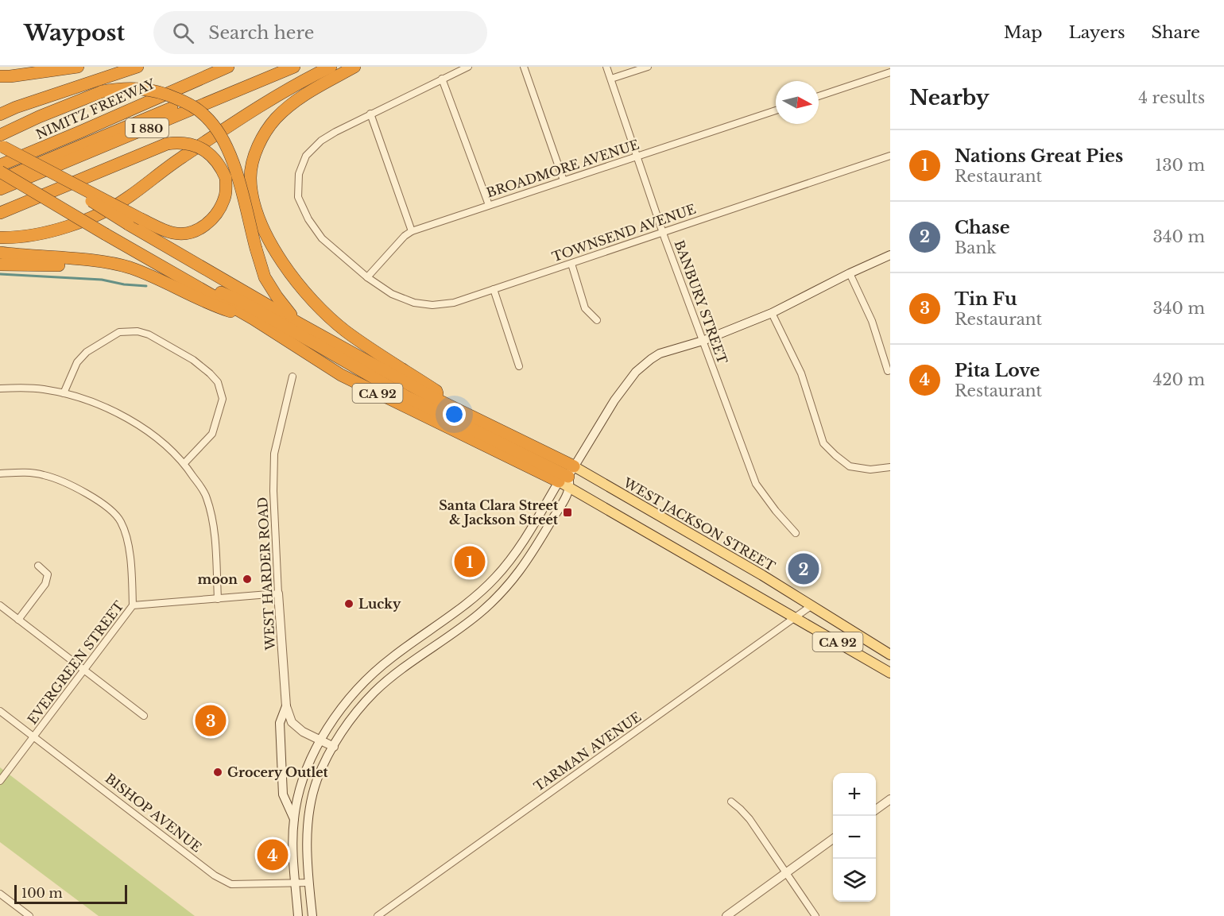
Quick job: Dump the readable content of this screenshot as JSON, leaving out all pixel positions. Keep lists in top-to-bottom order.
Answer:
{
  "streets": {
    "highway": ["NIMITZ FREEWAY", "I 880", "CA 92"],
    "main road": ["WEST JACKSON STREET", "WEST HARDER ROAD"],
    "street": [
      "BROADMORE AVENUE",
      "TOWNSEND AVENUE",
      "BANBURY STREET",
      "EVERGREEN STREET",
      "TARMAN AVENUE",
      "BISHOP AVENUE"
    ]
  },
  "crossings": [
    ["BROADMORE AVENUE", "TOWNSEND AVENUE"],
    ["BROADMORE AVENUE", "BANBURY STREET"],
    ["TOWNSEND AVENUE", "BANBURY STREET"],
    ["CA 92", "WEST JACKSON STREET"],
    ["CA 92", "TARMAN AVENUE"],
    ["WEST JACKSON STREET", "TARMAN AVENUE"],
    ["WEST HARDER ROAD", "EVERGREEN STREET"],
    ["EVERGREEN STREET", "BISHOP AVENUE"]
  ],
  "places": {
    "transit": ["Santa Clara Street & Jackson Street"],
    "other": ["moon", "Lucky", "Grocery Outlet"]
  },
  "scale_bar": "100 m",
  "north": "right",
  "page": {
    "header": "Waypost",
    "search": "Search here",
    "nav": ["Map", "Layers", "Share"],
    "heading": ["Nearby", "4 results"],
    "list": [
      {
        "mark": "1",
        "name": "Nations Great Pies",
        "note": "Restaurant",
        "value": "130 m"
      },
      {
        "mark": "2",
        "name": "Chase",
        "note": "Bank",
        "value": "340 m"
      },
      {
        "mark": "3",
        "name": "Tin Fu",
        "note": "Restaurant",
        "value": "340 m"
      },
      {
        "mark": "4",
        "name": "Pita Love",
        "note": "Restaurant",
        "value": "420 m"
      }
    ],
    "pins": [
      "1",
      "2",
      "3",
      "4"
    ],
    "map_buttons": ["+", "−"],
    "scale": "100 m"
  }
}
